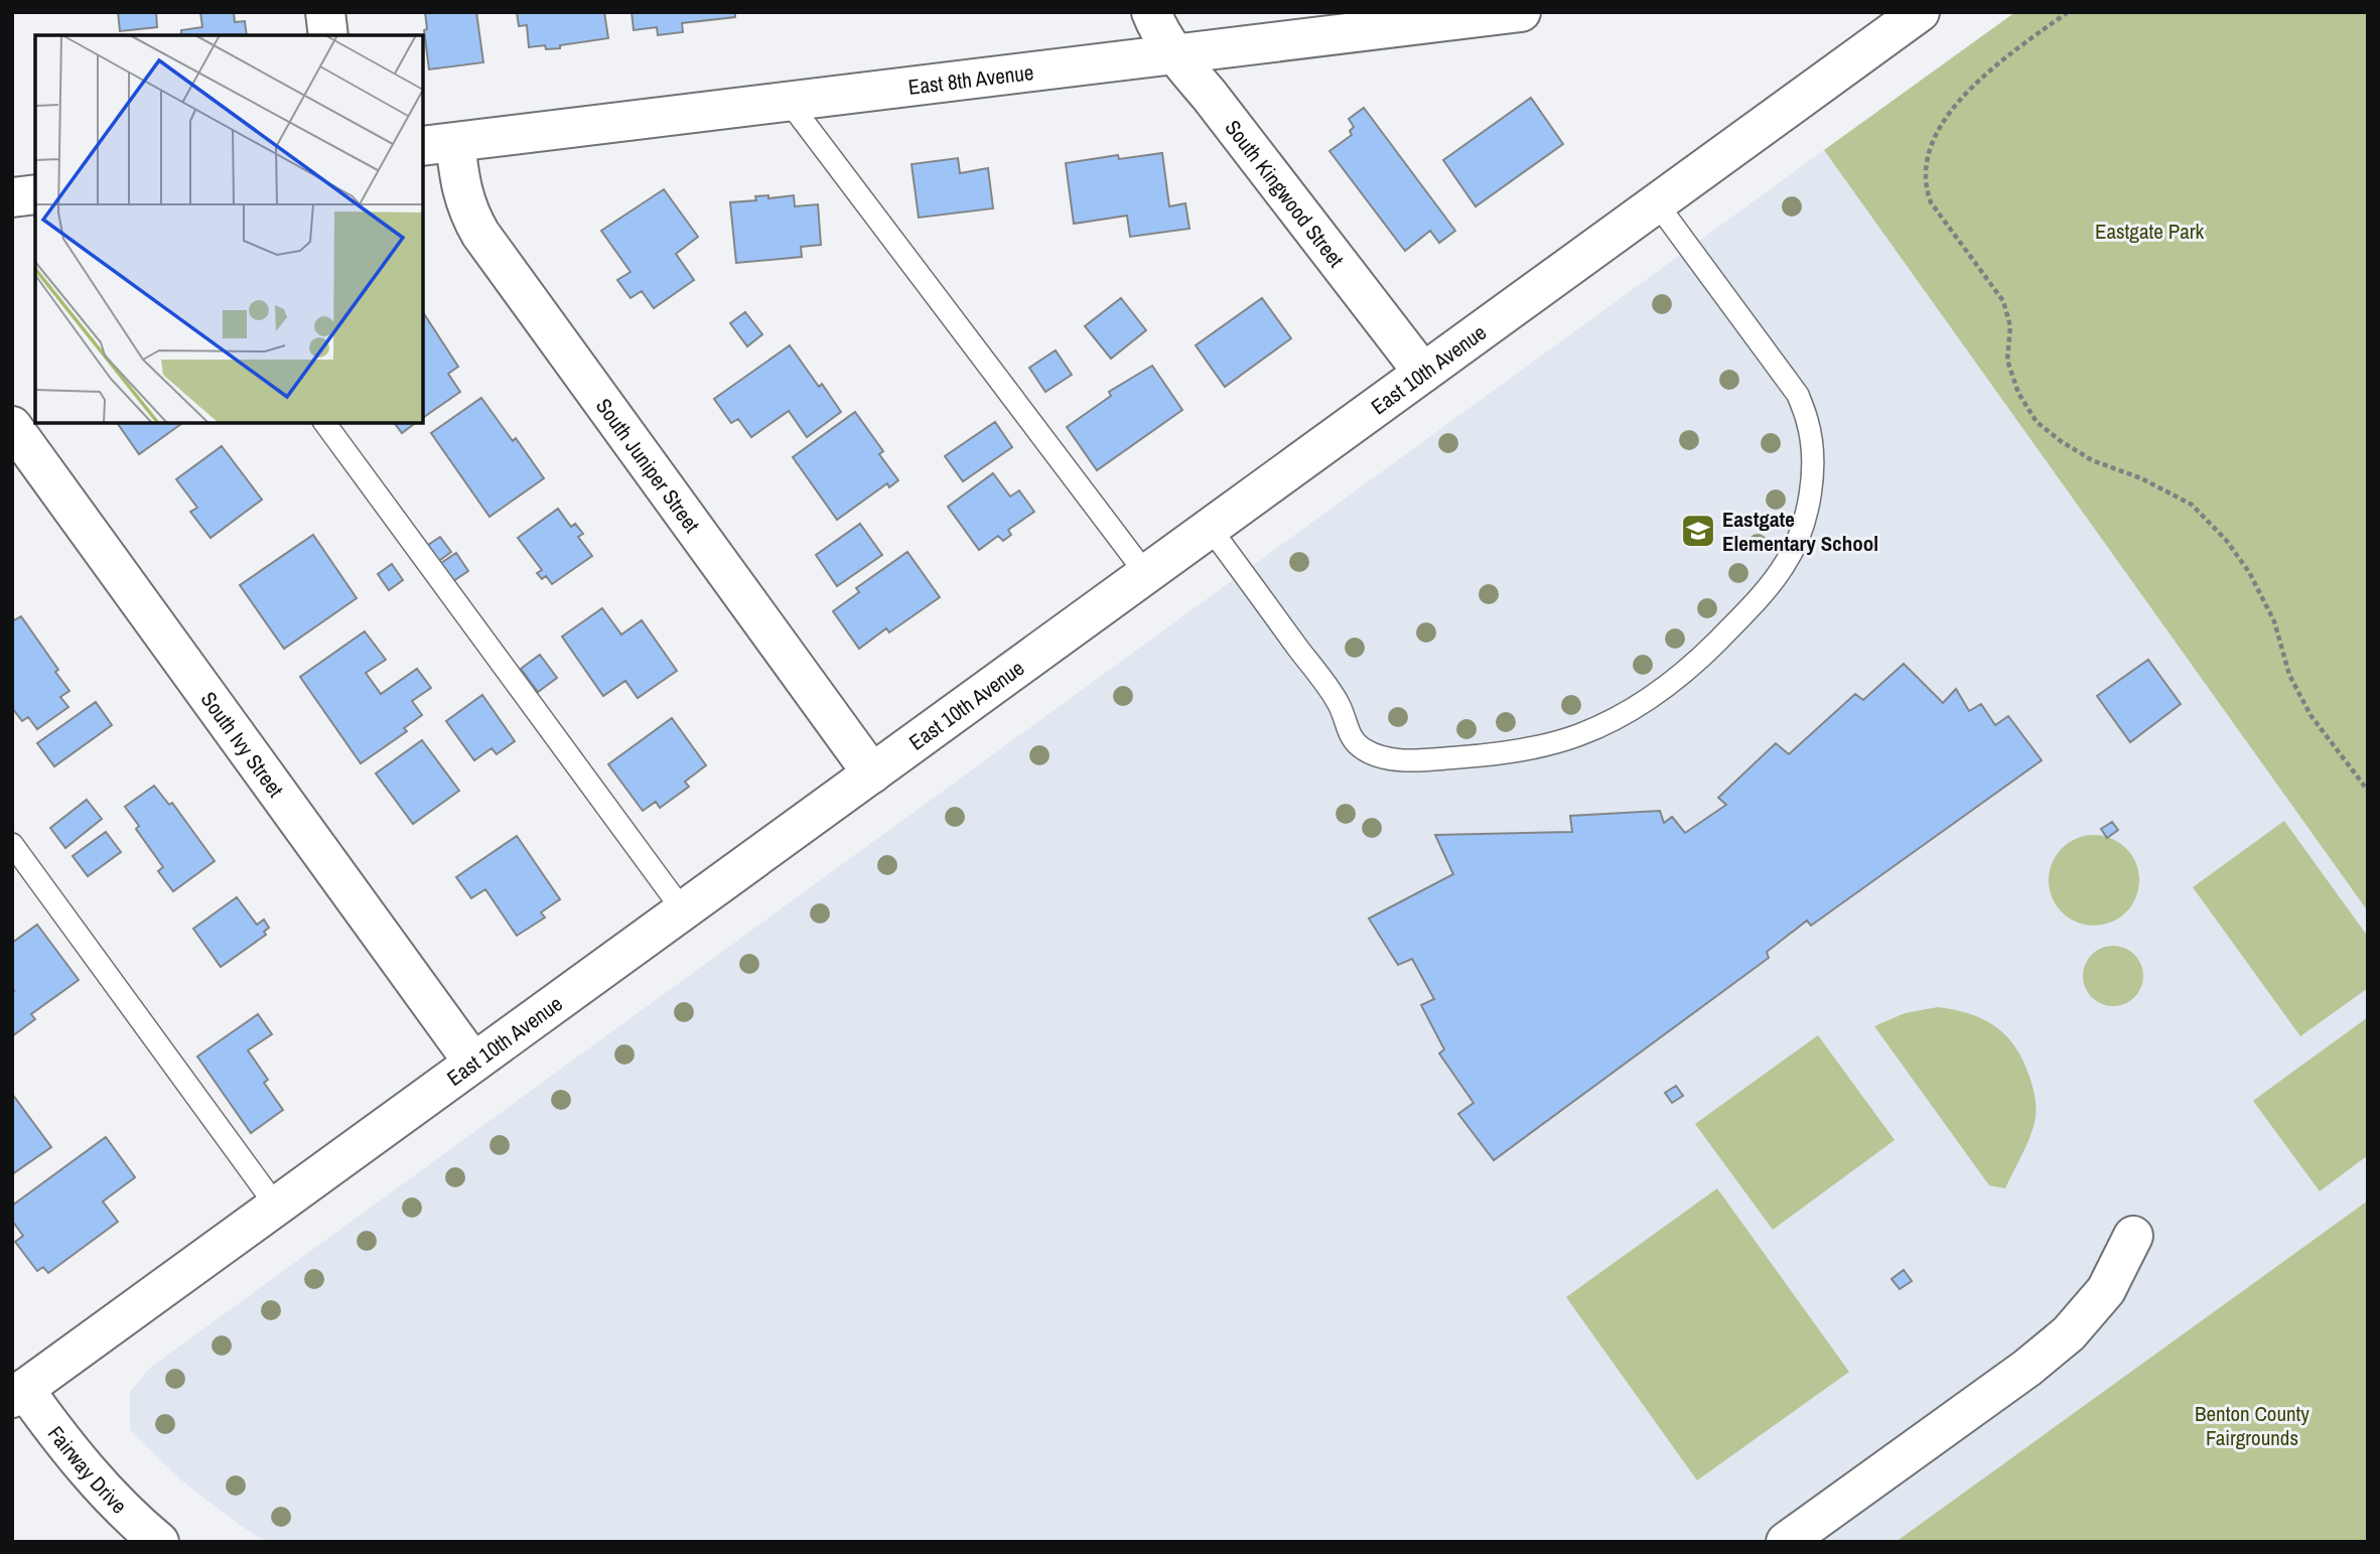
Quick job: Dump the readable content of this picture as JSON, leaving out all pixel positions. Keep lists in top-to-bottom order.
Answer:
{
  "streets": {
    "street": [
      "East 8th Avenue",
      "South Kingwood Street",
      "East 10th Avenue",
      "South Juniper Street",
      "South Ivy Street",
      "Fairway Drive"
    ]
  },
  "crossings": [
    ["East 8th Avenue", "South Kingwood Street"],
    ["East 8th Avenue", "South Juniper Street"],
    ["South Kingwood Street", "East 10th Avenue"],
    ["East 10th Avenue", "South Juniper Street"],
    ["East 10th Avenue", "South Ivy Street"],
    ["East 10th Avenue", "Fairway Drive"]
  ],
  "parks": ["Eastgate Park", "Benton County Fairgrounds"],
  "places": {
    "school or university": ["Eastgate Elementary School"]
  }
}
